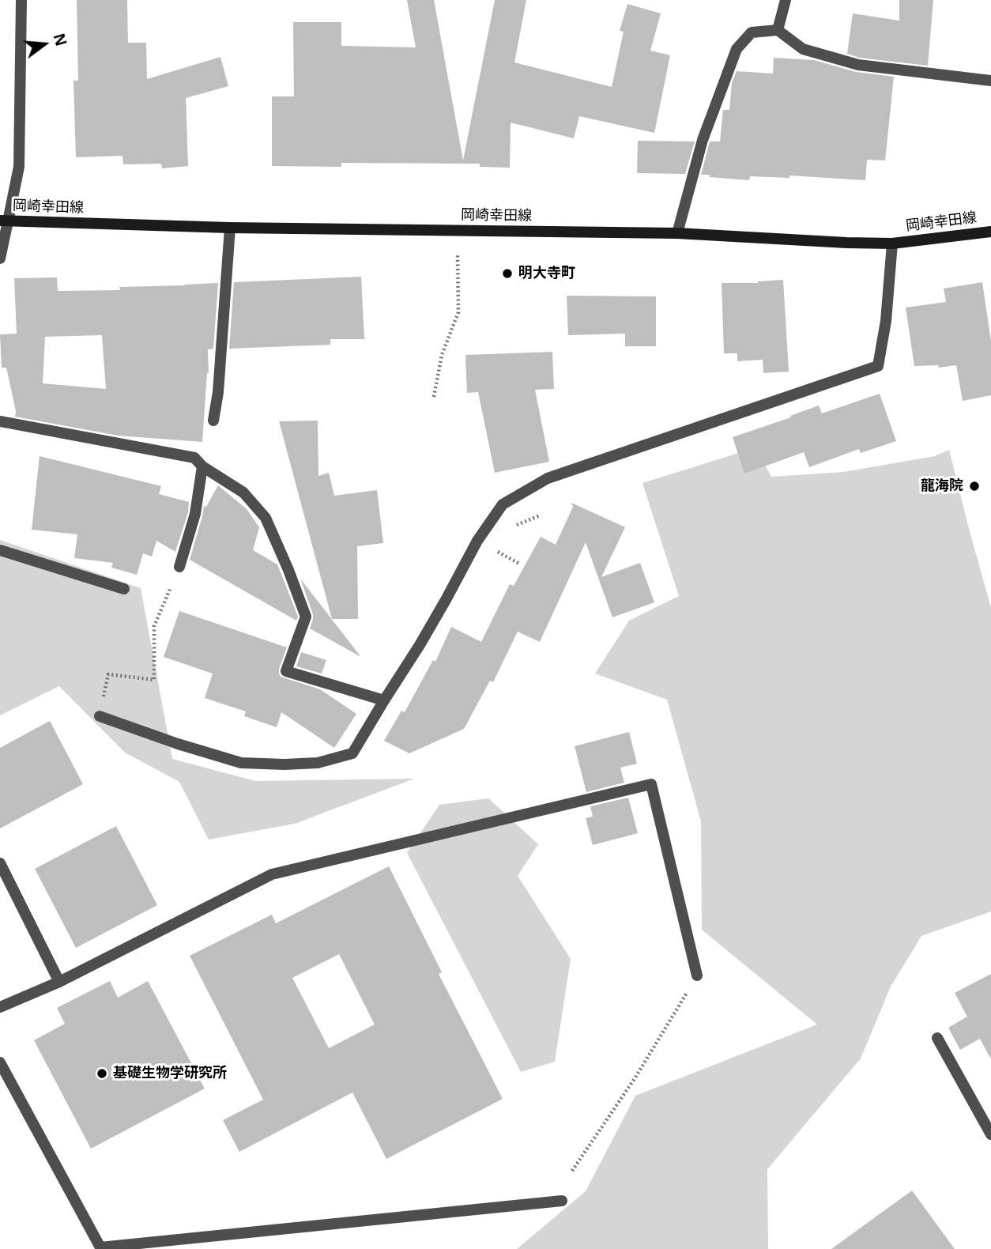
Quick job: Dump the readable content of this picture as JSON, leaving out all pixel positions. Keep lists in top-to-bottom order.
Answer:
{
  "streets": {
    "main road": ["岡崎幸田線"]
  },
  "places": ["明大寺町", "龍海院", "基礎生物学研究所"],
  "north": "right"
}
